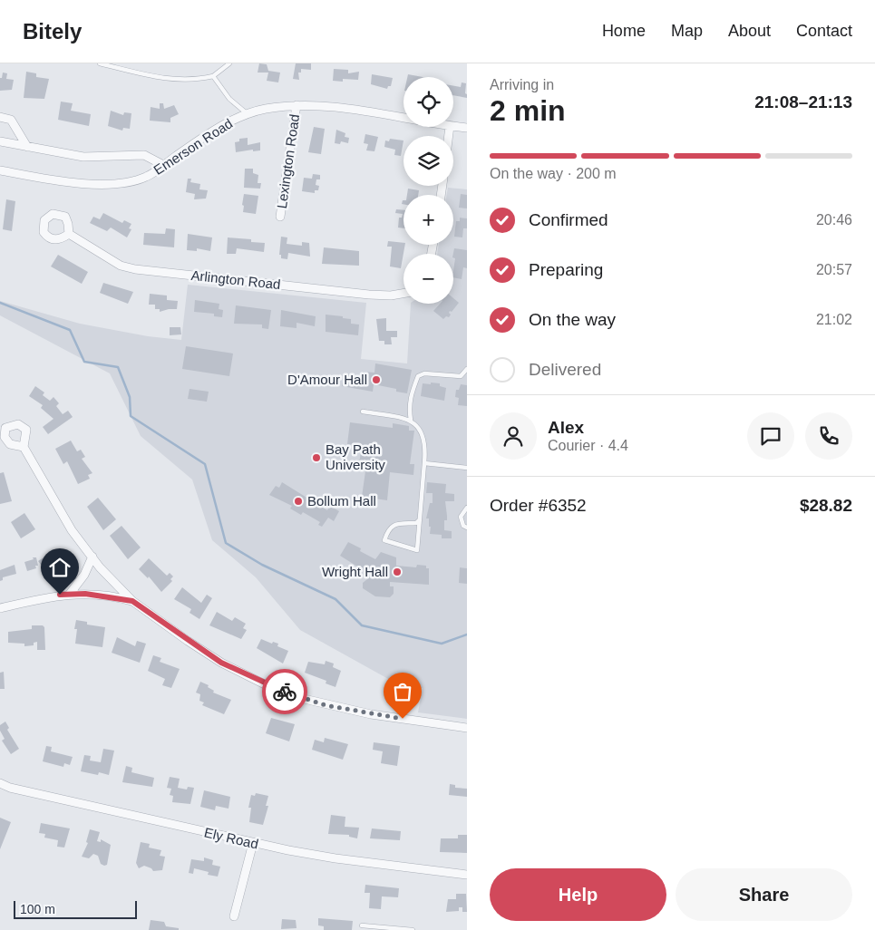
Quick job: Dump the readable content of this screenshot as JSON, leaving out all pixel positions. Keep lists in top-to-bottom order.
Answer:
{
  "streets": {
    "street": [
      "Emerson Road",
      "Lexington Road",
      "Arlington Road",
      "Ely Road"
    ]
  },
  "crossings": [
    ["Emerson Road", "Lexington Road"]
  ],
  "places": [
    "D'Amour Hall",
    "Bay Path University",
    "Bollum Hall",
    "Wright Hall"
  ],
  "scale_bar": "100 m",
  "page": {
    "header": "Bitely",
    "nav": [
      "Home",
      "Map",
      "About",
      "Contact"
    ],
    "heading": ["2 min", "Arriving in", "21:08–21:13"],
    "panel": [
      "Alex",
      "Courier · 4.4",
      "Order #6352",
      "$28.82"
    ],
    "map_buttons": ["+", "−"],
    "bar": "On the way · 200 m",
    "list": [
      ["Confirmed", "20:46"],
      ["Preparing", "20:57"],
      ["On the way", "21:02"],
      "Delivered"
    ],
    "buttons": ["Help", "Share"],
    "scale": "100 m"
  }
}
